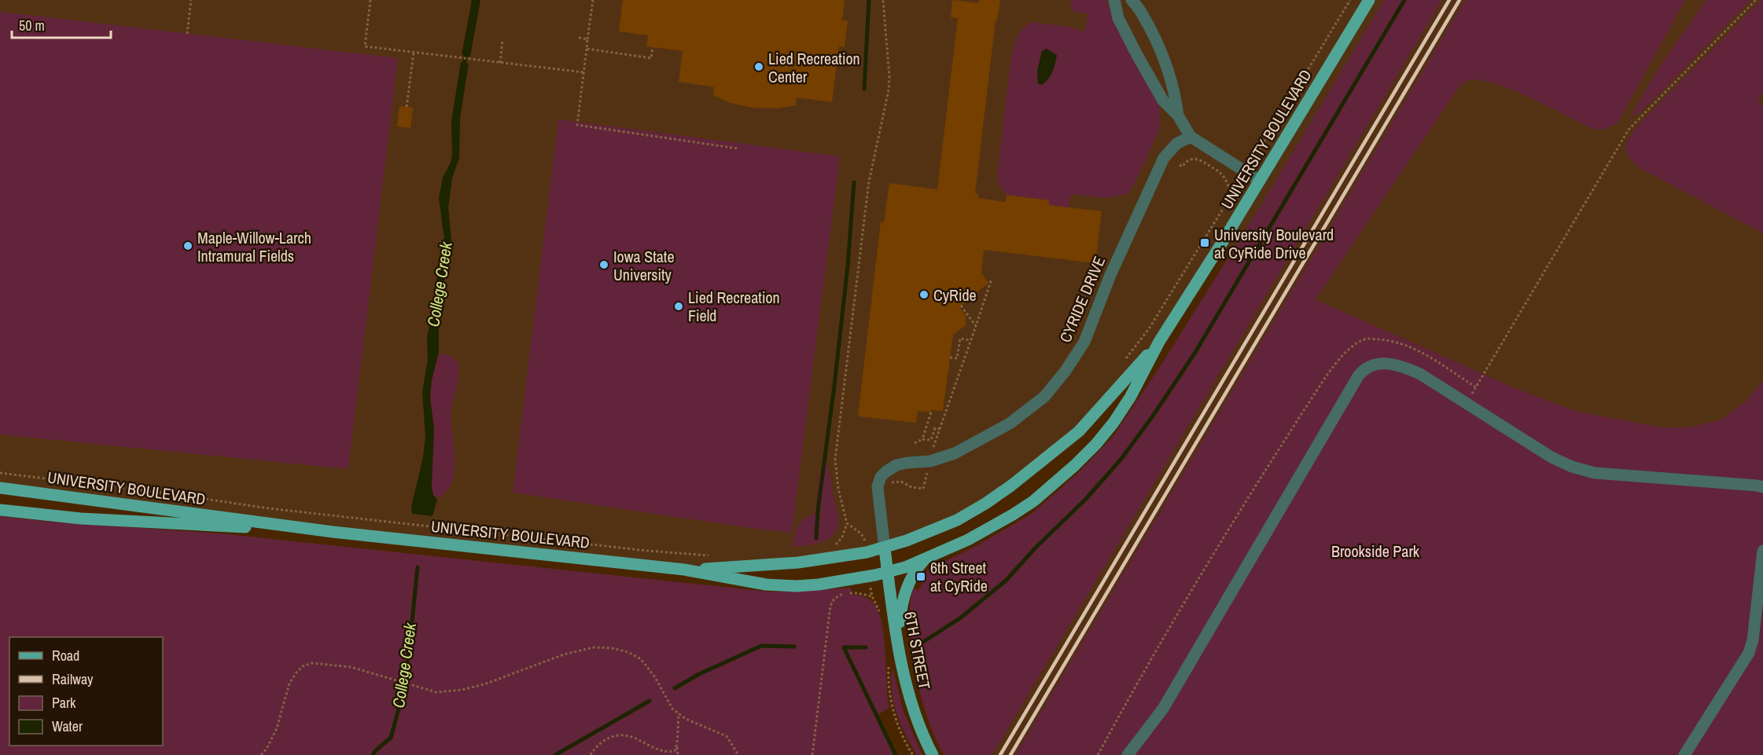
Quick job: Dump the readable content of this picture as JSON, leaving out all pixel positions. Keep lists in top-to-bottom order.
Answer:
{
  "streets": {
    "main road": ["UNIVERSITY BOULEVARD", "6TH STREET"],
    "street": ["CYRIDE DRIVE"]
  },
  "crossings": [
    ["UNIVERSITY BOULEVARD", "CYRIDE DRIVE"],
    ["UNIVERSITY BOULEVARD", "6TH STREET"],
    ["CYRIDE DRIVE", "6TH STREET"]
  ],
  "water": ["College Creek"],
  "parks": ["Brookside Park"],
  "places": {
    "other": [
      "Lied Recreation Center",
      "Maple-Willow-Larch Intramural Fields",
      "Iowa State University",
      "CyRide",
      "Lied Recreation Field"
    ],
    "transit": ["University Boulevard at CyRide Drive", "6th Street at CyRide"]
  },
  "legend": [
    "Road",
    "Railway",
    "Park",
    "Water"
  ],
  "scale_bar": "50 m"
}
